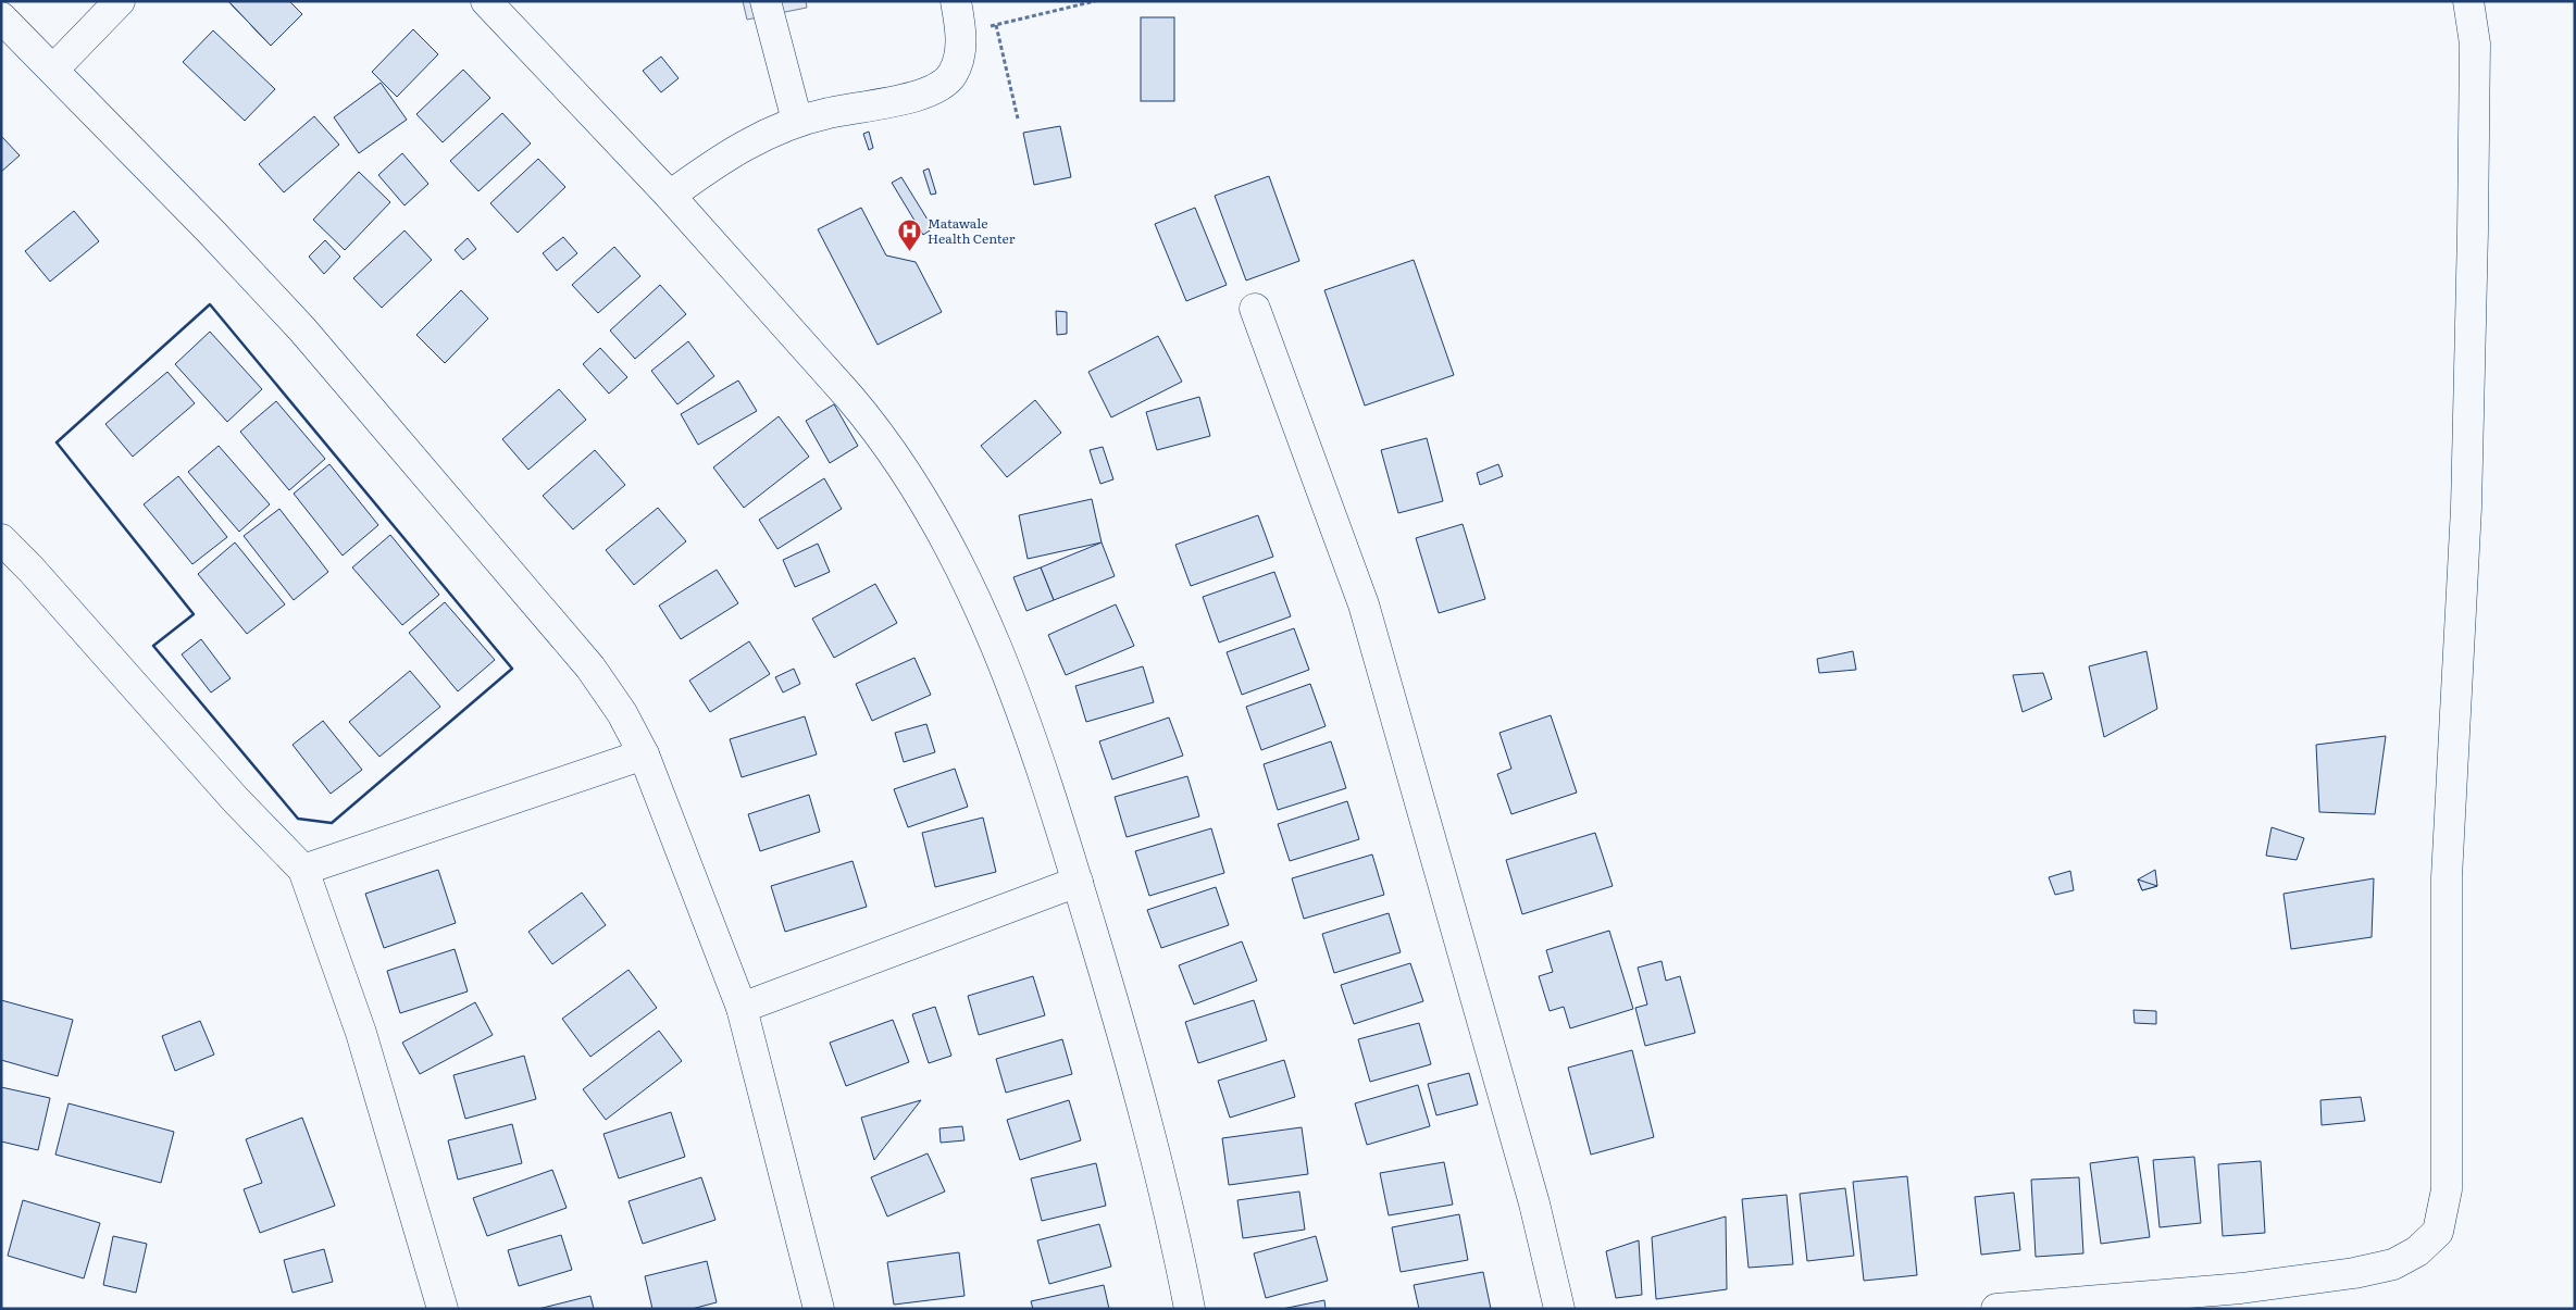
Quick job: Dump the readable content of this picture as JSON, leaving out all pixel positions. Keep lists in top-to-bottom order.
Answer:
{
  "places": {
    "hospital": ["Matawale Health Center"]
  }
}
